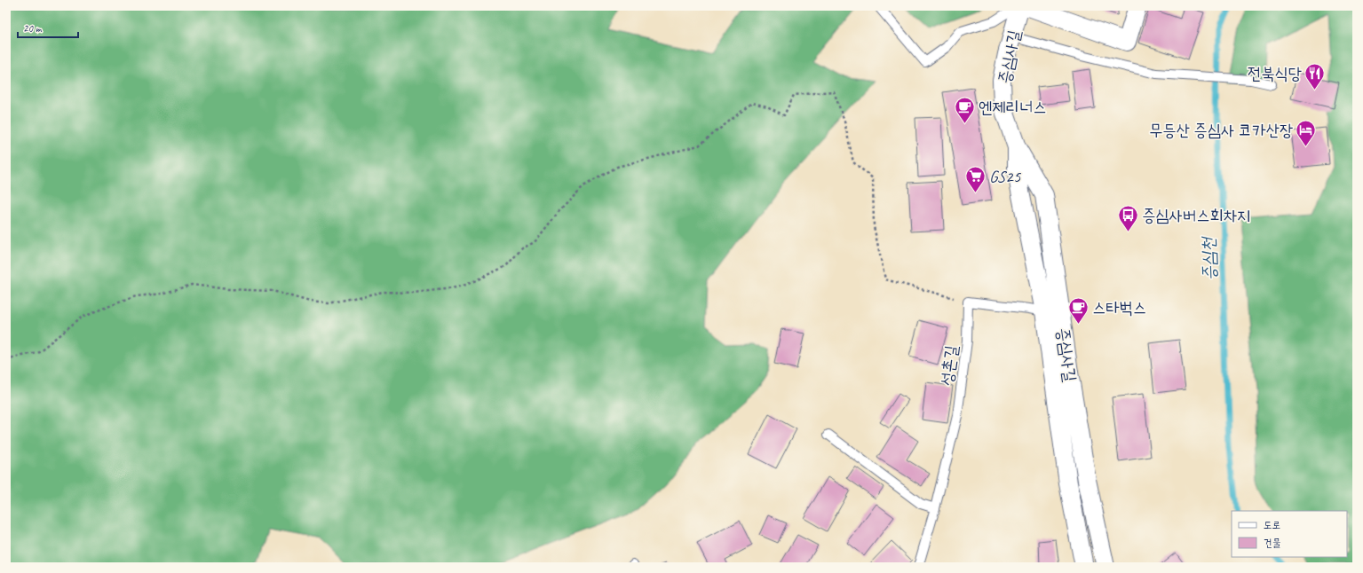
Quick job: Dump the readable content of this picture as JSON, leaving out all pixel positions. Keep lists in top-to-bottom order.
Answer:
{
  "streets": {
    "street": ["증심사길"],
    "lane": ["성촌길"]
  },
  "water": ["증심천"],
  "places": {
    "restaurant": ["전북식당"],
    "cafe": ["엔제리너스", "스타벅스"],
    "hotel": ["무등산 증심사 코카산장"],
    "supermarket": ["GS25"],
    "bus stop": ["증심사버스회차지"]
  },
  "legend": ["도로", "건물"],
  "scale_bar": "20 m"
}
